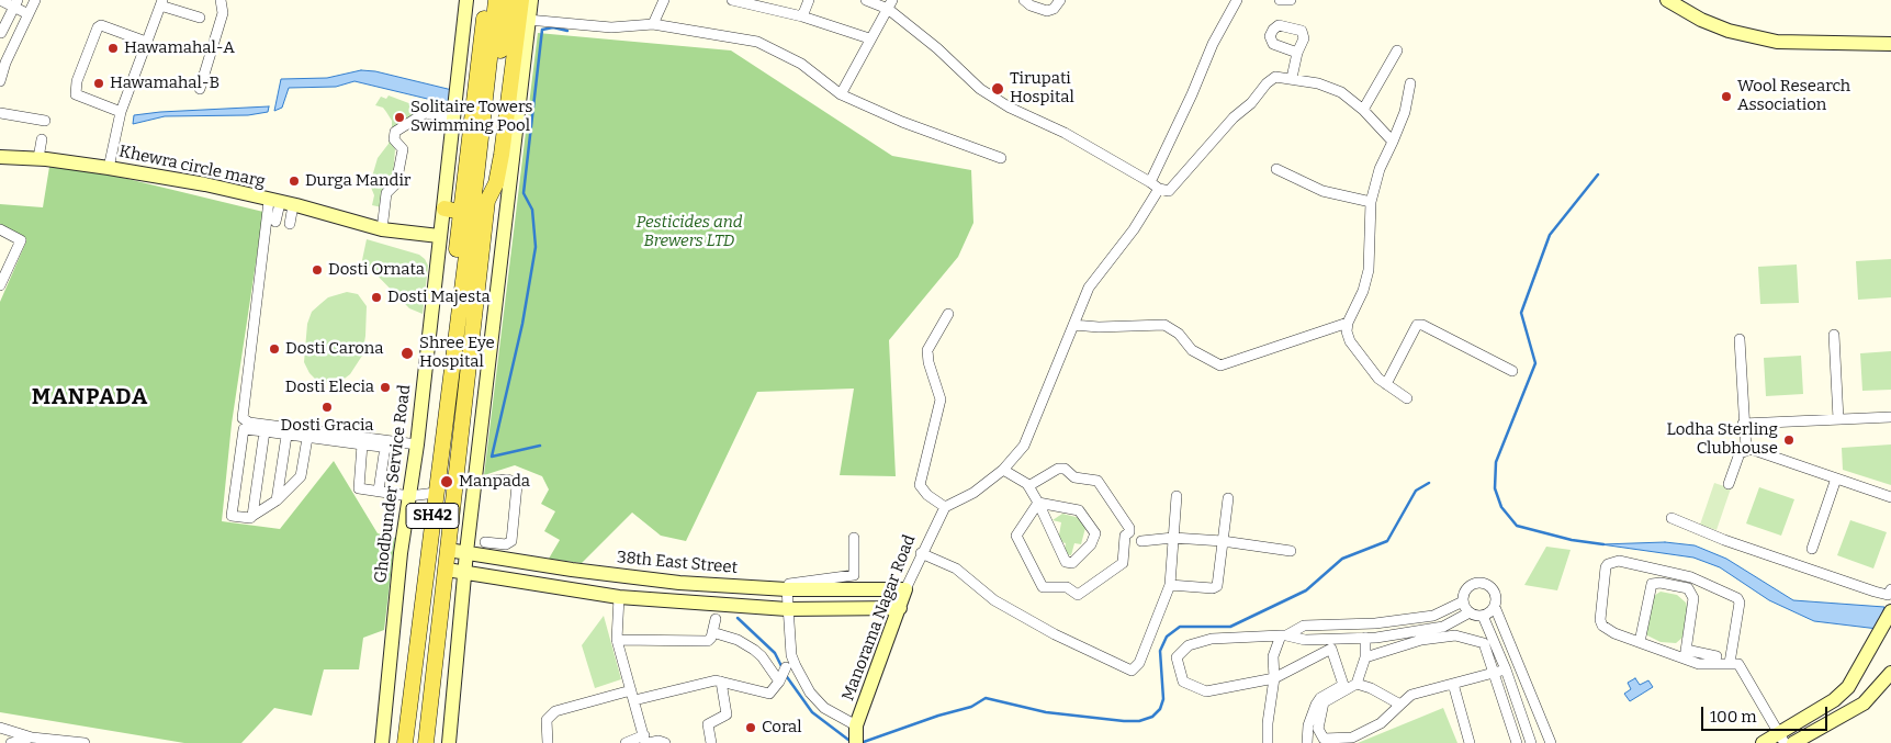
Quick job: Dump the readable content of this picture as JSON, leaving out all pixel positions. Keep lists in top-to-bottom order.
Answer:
{
  "streets": {
    "main road": ["SH42"],
    "street": [
      "Khewra circle marg",
      "Ghodbunder Service Road",
      "38th East Street",
      "Manorama Nagar Road"
    ]
  },
  "crossings": [
    ["Khewra circle marg", "Ghodbunder Service Road"],
    ["SH42", "38th East Street"],
    ["38th East Street", "Manorama Nagar Road"]
  ],
  "districts": ["MANPADA"],
  "parks": ["Pesticides and Brewers LTD"],
  "places": [
    "Hawamahal-A",
    "Hawamahal-B",
    "Tirupati Hospital",
    "Wool Research Association",
    "Solitaire Towers Swimming Pool",
    "Durga Mandir",
    "Dosti Ornata",
    "Dosti Majesta",
    "Dosti Carona",
    "Shree Eye Hospital",
    "Dosti Elecia",
    "Dosti Gracia",
    "Lodha Sterling Clubhouse",
    "Manpada",
    "Coral"
  ],
  "scale_bar": "100 m"
}
